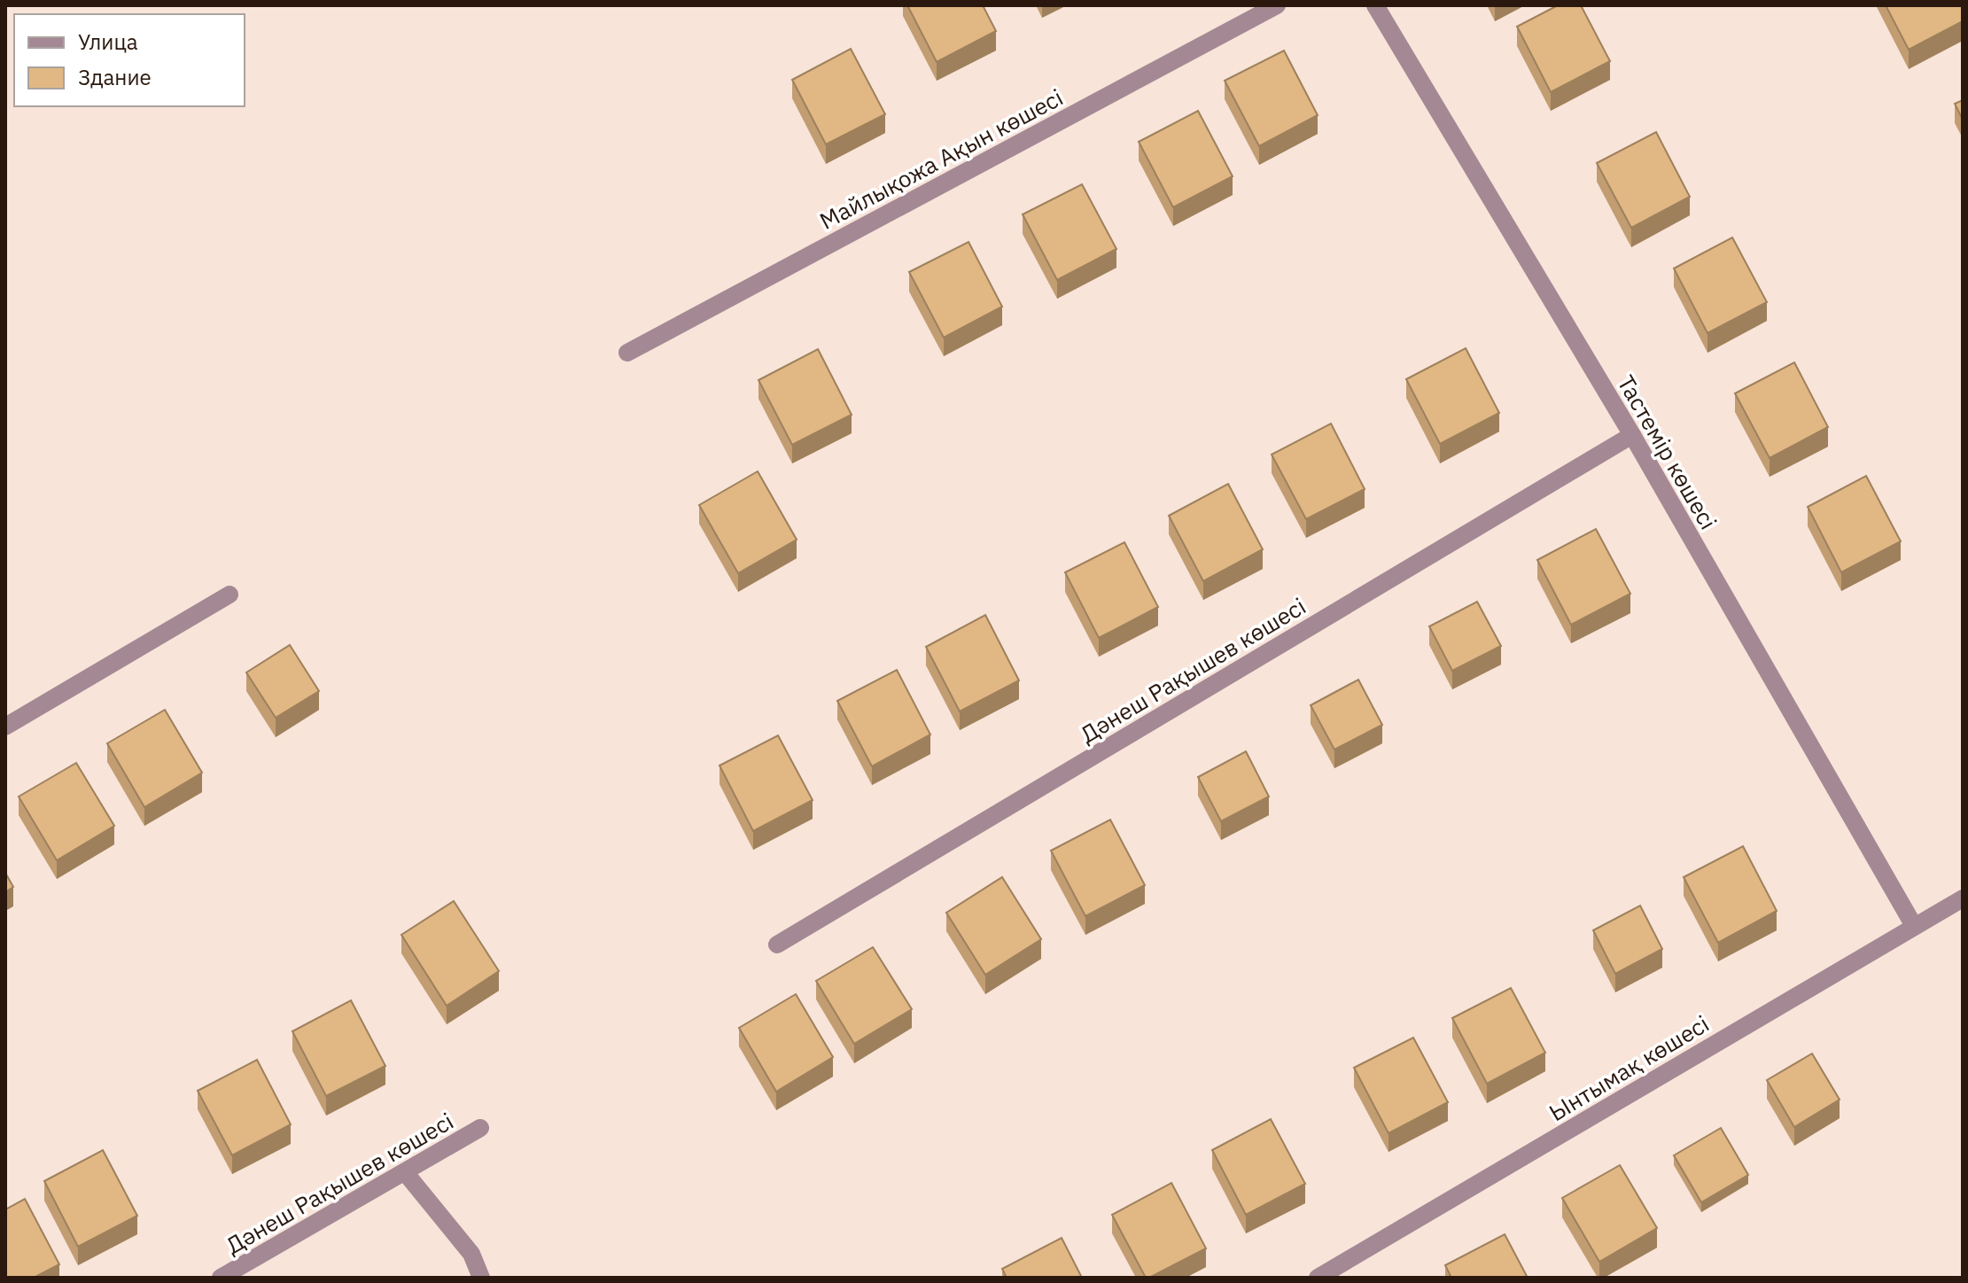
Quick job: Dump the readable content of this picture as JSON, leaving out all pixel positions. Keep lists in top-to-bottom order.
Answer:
{
  "streets": {
    "street": [
      "Майлықожа Ақын көшесі",
      "Тастемір көшесі",
      "Дәнеш Рақышев көшесі",
      "Ынтымақ көшесі"
    ]
  },
  "crossings": [
    ["Тастемір көшесі", "Дәнеш Рақышев көшесі"],
    ["Тастемір көшесі", "Ынтымақ көшесі"]
  ],
  "legend": ["Улица", "Здание"]
}
